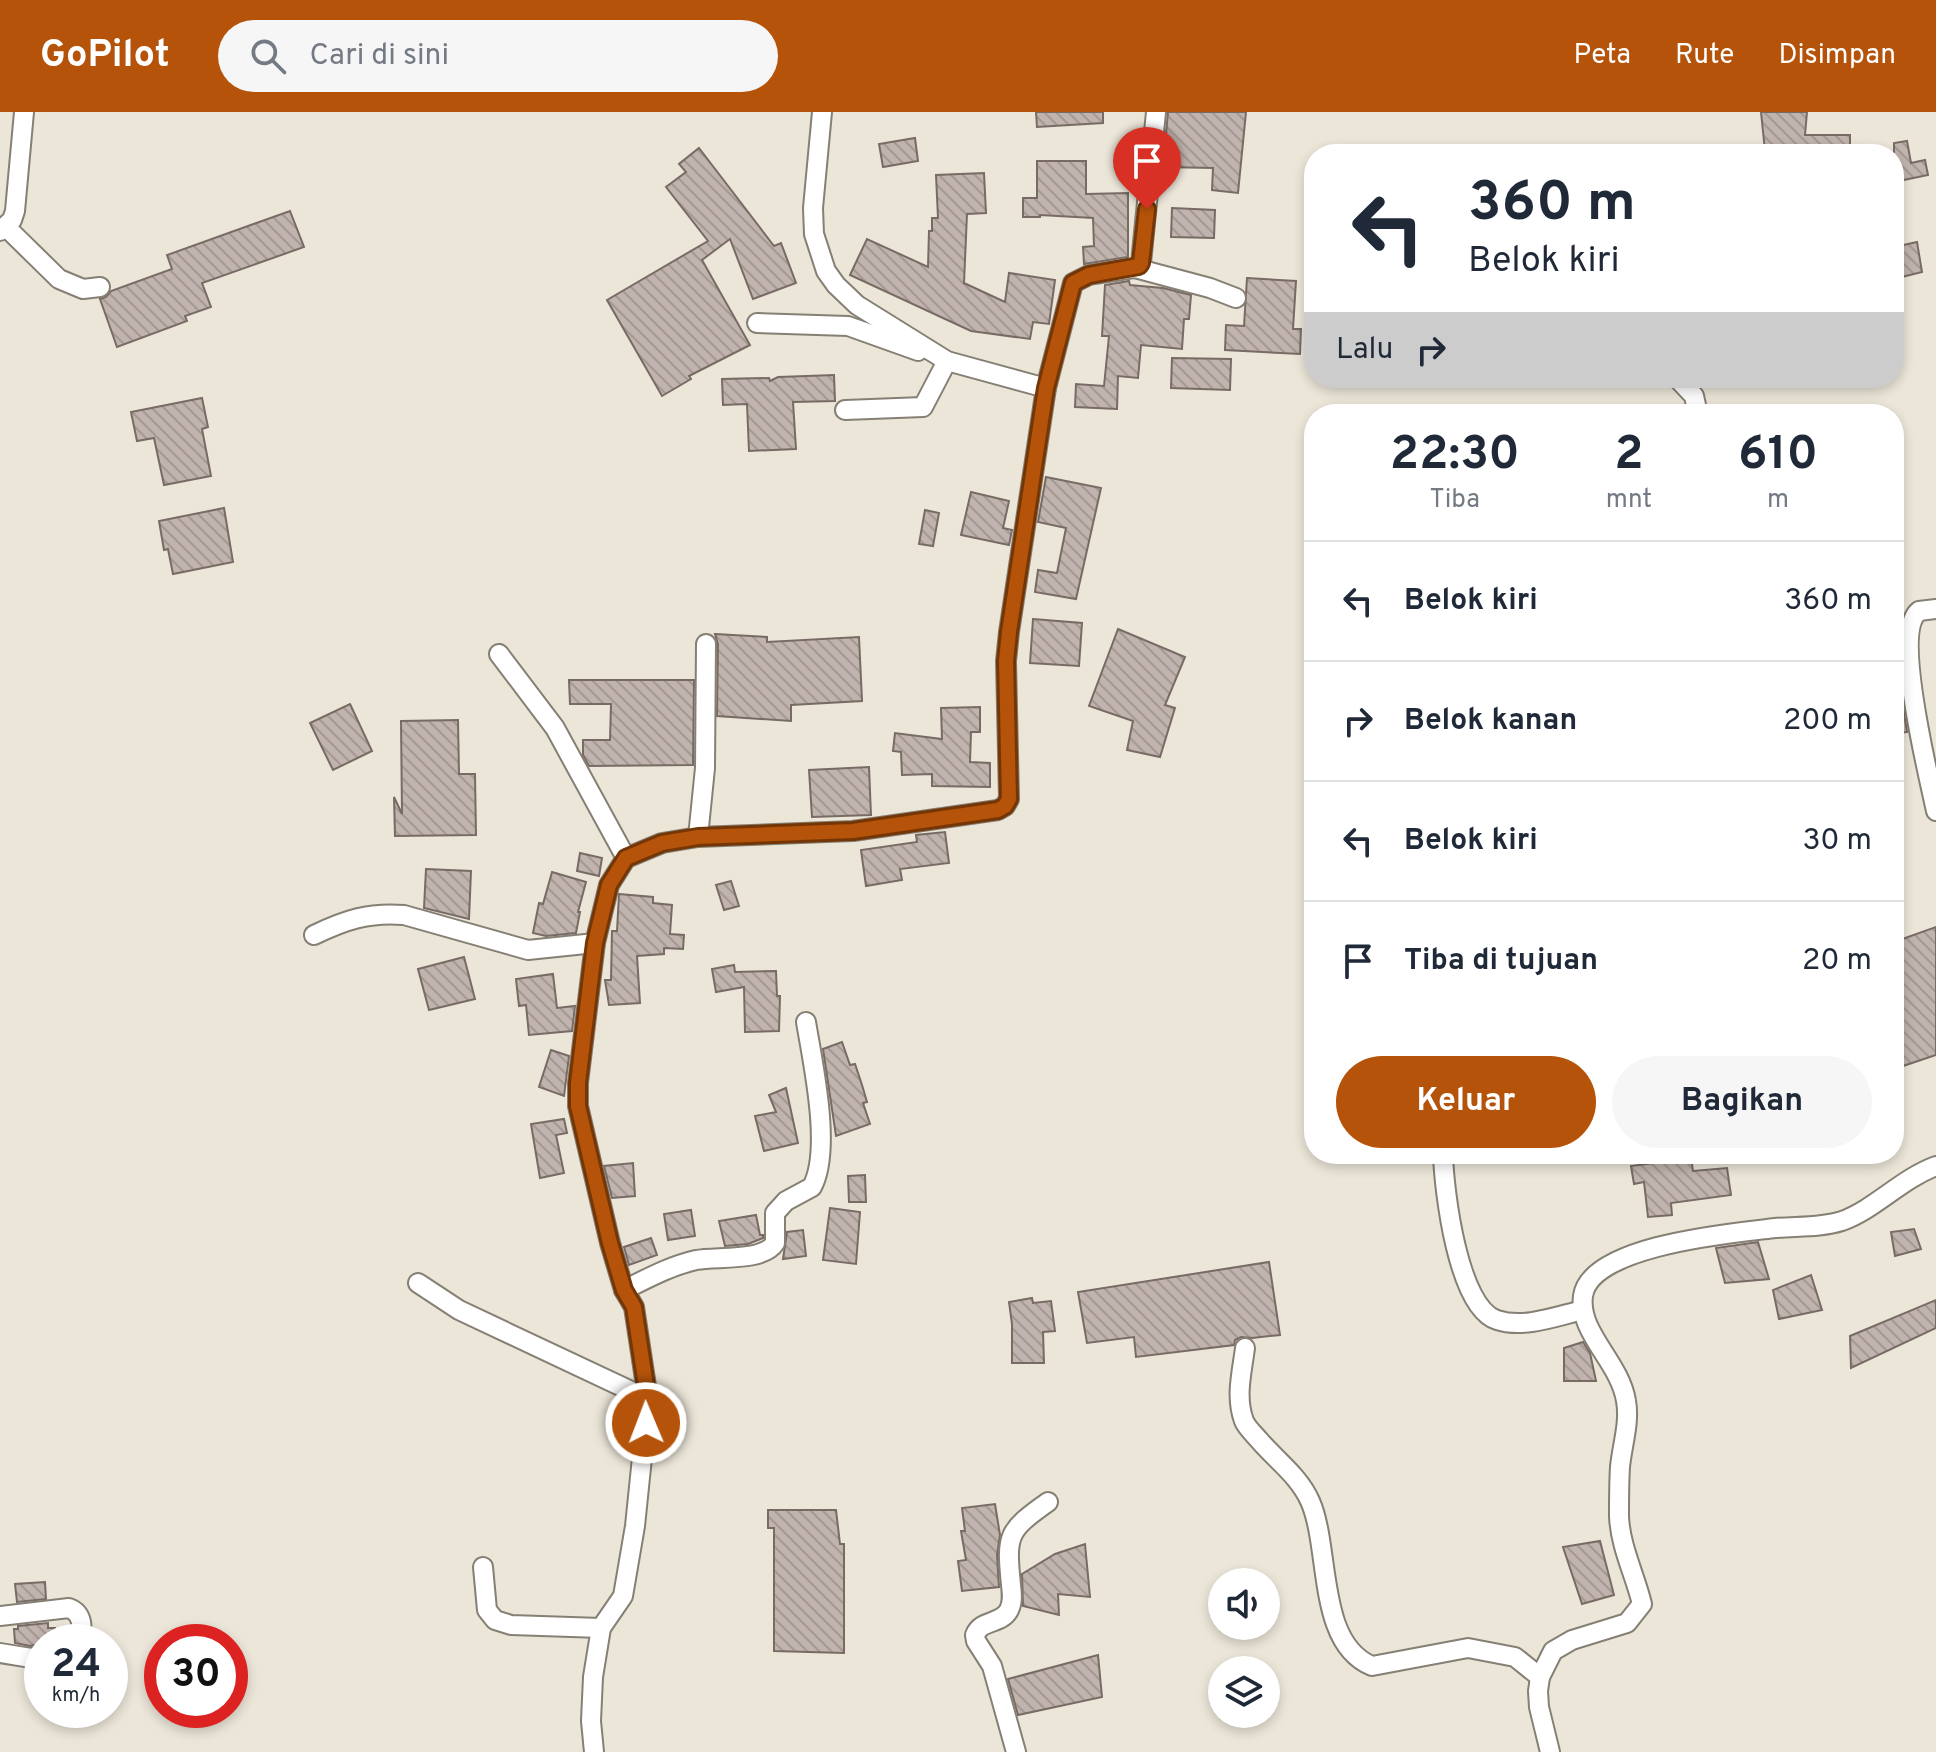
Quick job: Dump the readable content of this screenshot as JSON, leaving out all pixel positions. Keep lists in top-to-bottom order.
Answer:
{
  "page": {
    "header": "GoPilot",
    "search": "Cari di sini",
    "nav": ["Peta", "Rute", "Disimpan"],
    "turn": ["360 m", "Belok kiri"],
    "then": "Lalu",
    "eta": [
      "22:30",
      "Tiba",
      "2",
      "mnt",
      "610",
      "m"
    ],
    "list": [
      {
        "name": "Belok kiri",
        "value": "360 m"
      },
      {
        "name": "Belok kanan",
        "value": "200 m"
      },
      {
        "name": "Belok kiri",
        "value": "30 m"
      },
      {
        "name": "Tiba di tujuan",
        "value": "20 m"
      }
    ],
    "buttons": ["Keluar", "Bagikan"],
    "speed": "24 km/h",
    "limit": "30"
  }
}
